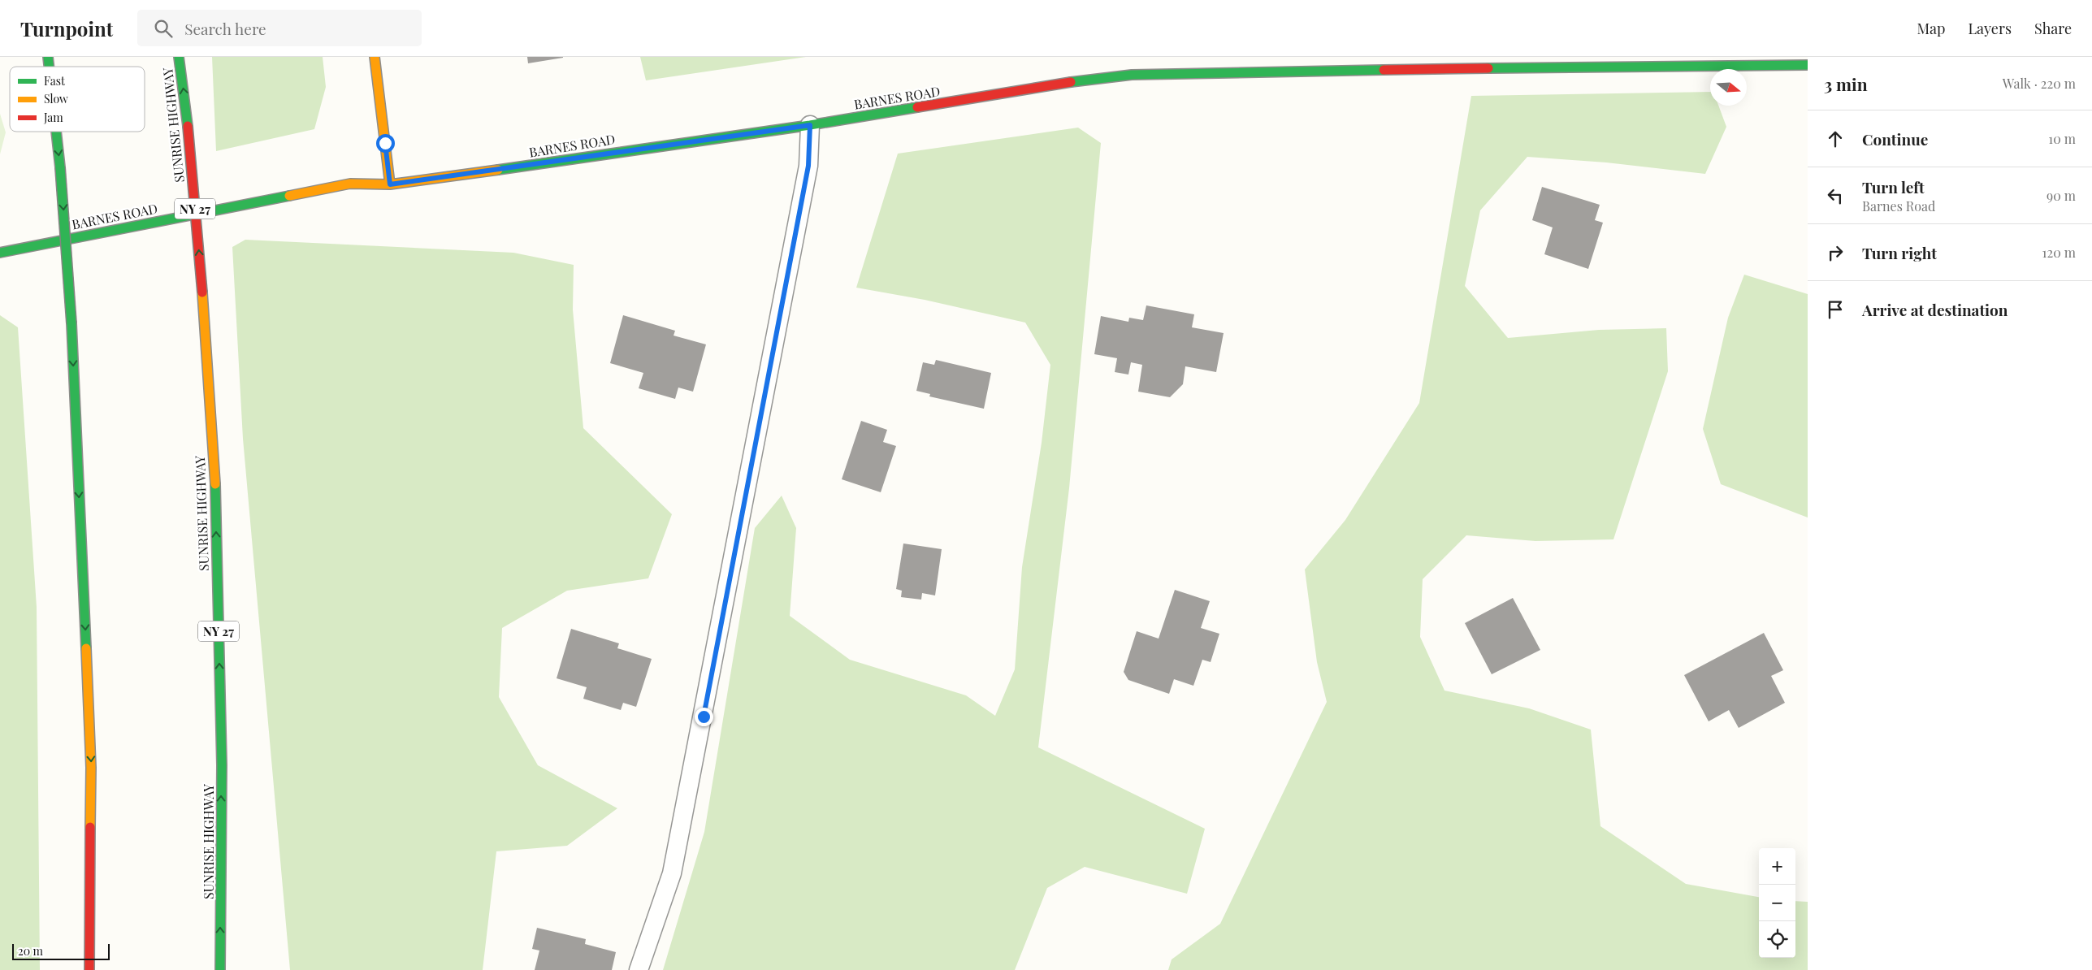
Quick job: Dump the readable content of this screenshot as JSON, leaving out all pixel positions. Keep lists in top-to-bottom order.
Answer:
{
  "streets": {
    "main road": ["BARNES ROAD", "SUNRISE HIGHWAY", "NY 27"]
  },
  "one_way": ["SUNRISE HIGHWAY"],
  "legend": ["Fast", "Slow", "Jam"],
  "scale_bar": "20 m",
  "north": "right",
  "page": {
    "header": "Turnpoint",
    "search": "Search here",
    "nav": ["Map", "Layers", "Share"],
    "heading": ["3 min", "Walk · 220 m"],
    "list": [
      ["Continue", "10 m"],
      ["Turn left", "Barnes Road", "90 m"],
      ["Turn right", "120 m"],
      "Arrive at destination"
    ],
    "map_buttons": ["+", "−"],
    "scale": "20 m"
  }
}
